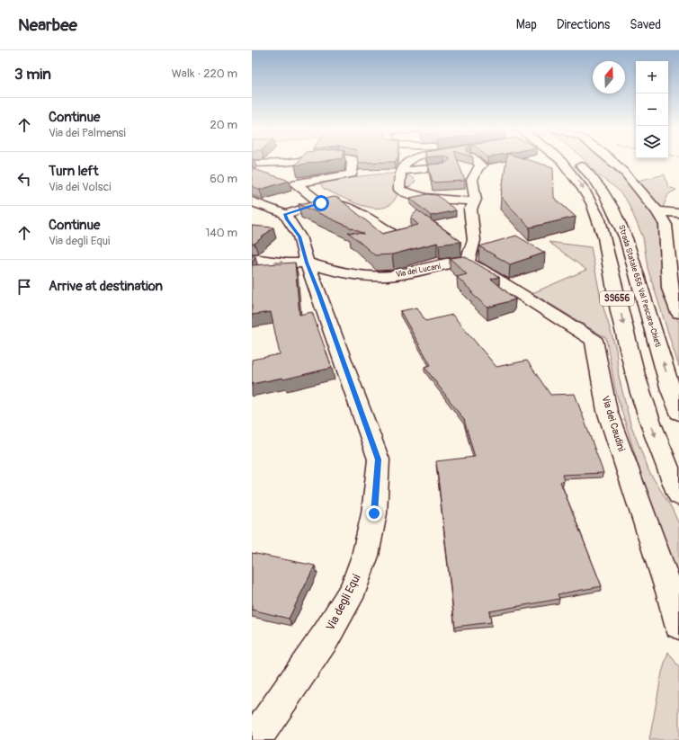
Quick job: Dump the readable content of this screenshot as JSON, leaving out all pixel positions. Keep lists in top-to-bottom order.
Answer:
{
  "streets": {
    "main road": [
      "Via dei Lucani",
      "Strada Statale 656 Val Pescara-Chieti",
      "SS656",
      "Via dei Caudini",
      "Via degli Equi"
    ]
  },
  "crossings": [
    ["Via dei Lucani", "Via dei Caudini"],
    ["Via dei Lucani", "Via degli Equi"]
  ],
  "north": "top",
  "page": {
    "header": "Nearbee",
    "nav": ["Map", "Directions", "Saved"],
    "heading": ["3 min", "Walk · 220 m"],
    "map_buttons": ["+", "−"],
    "list": [
      ["Continue", "Via dei Palmensi", "20 m"],
      ["Turn left", "Via dei Volsci", "60 m"],
      ["Continue", "Via degli Equi", "140 m"],
      "Arrive at destination"
    ]
  }
}
